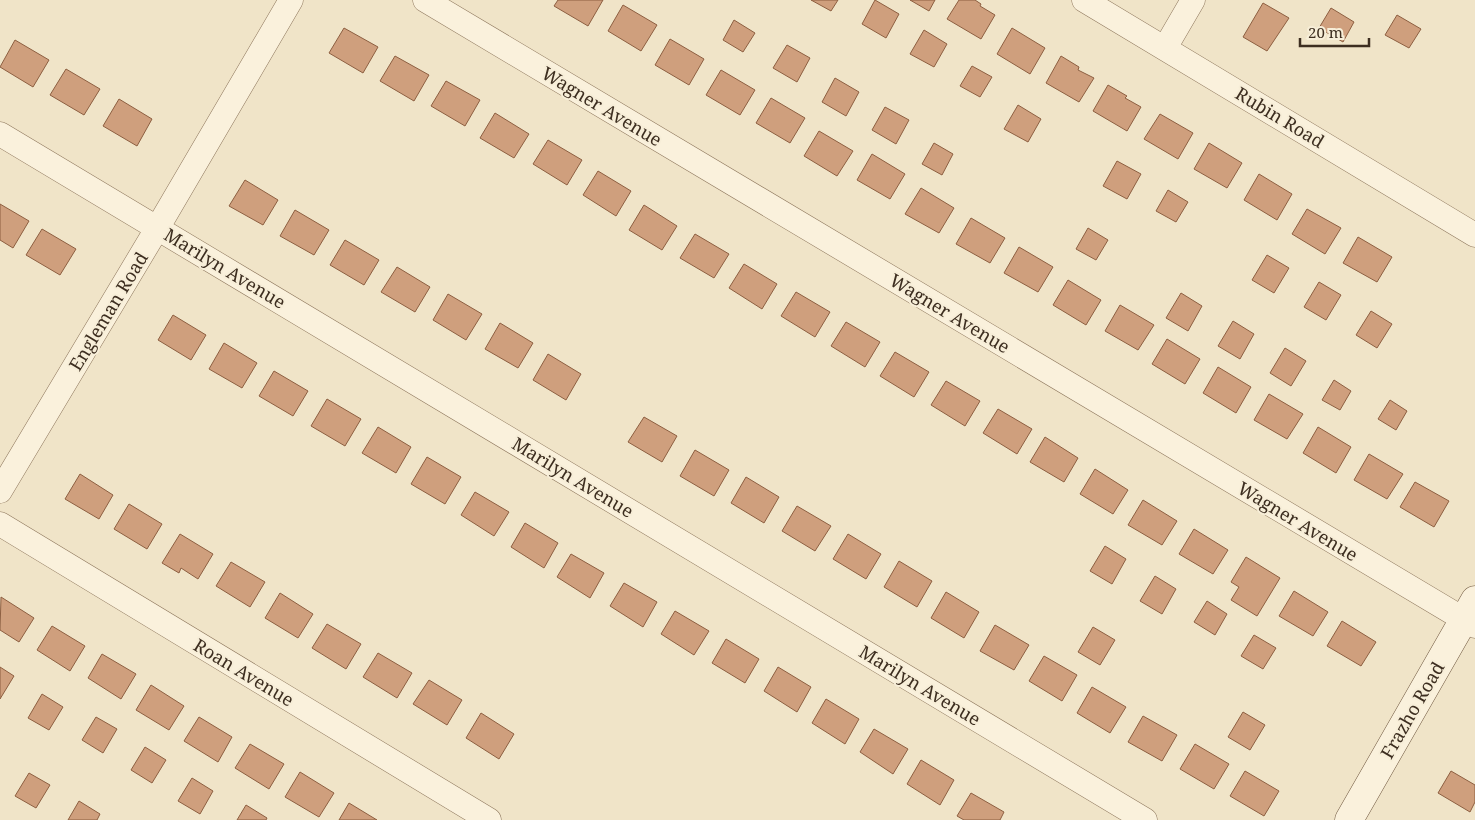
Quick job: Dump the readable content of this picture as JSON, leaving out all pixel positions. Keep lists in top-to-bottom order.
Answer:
{
  "streets": {
    "street": [
      "Wagner Avenue",
      "Rubin Road",
      "Marilyn Avenue",
      "Engleman Road",
      "Roan Avenue",
      "Frazho Road"
    ]
  },
  "crossings": [
    ["Wagner Avenue", "Frazho Road"],
    ["Marilyn Avenue", "Engleman Road"]
  ],
  "scale_bar": "20 m"
}
